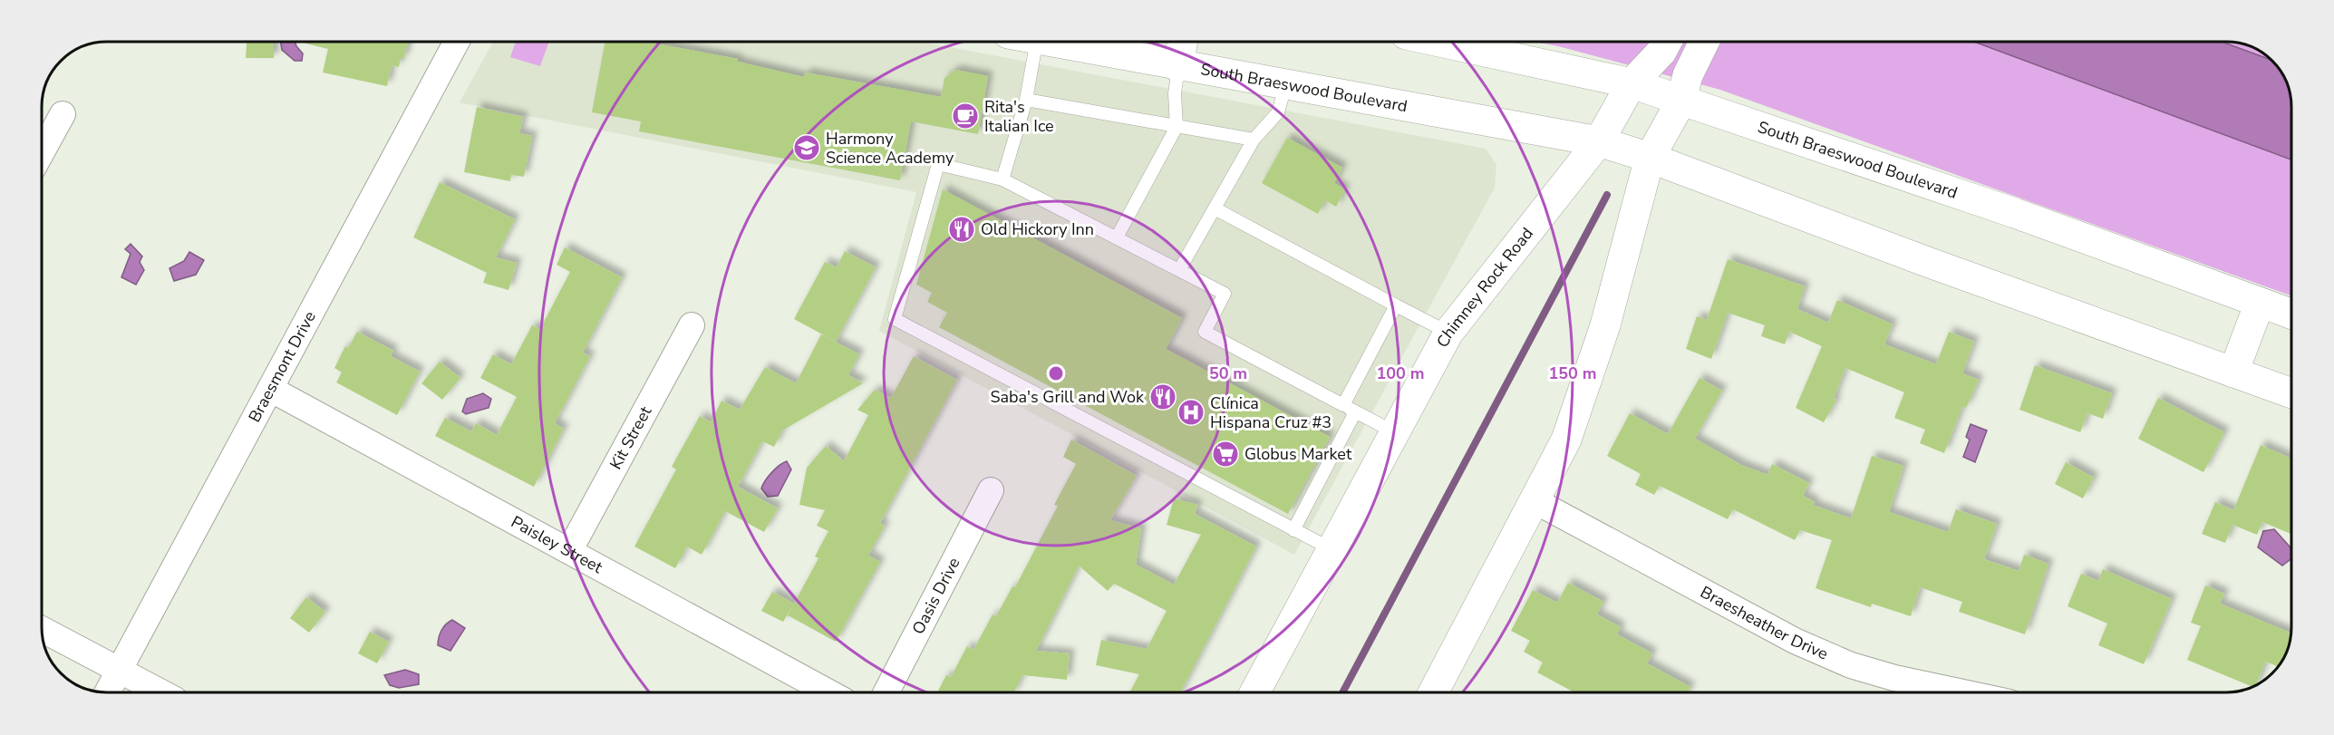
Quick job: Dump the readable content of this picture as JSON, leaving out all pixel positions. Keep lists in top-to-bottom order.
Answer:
{
  "streets": {
    "main road": ["South Braeswood Boulevard", "Chimney Rock Road"],
    "street": [
      "Braesmont Drive",
      "Kit Street",
      "Paisley Street",
      "Oasis Drive",
      "Braesheather Drive"
    ]
  },
  "crossings": [
    ["South Braeswood Boulevard", "Chimney Rock Road"],
    ["Braesmont Drive", "Paisley Street"],
    ["Kit Street", "Paisley Street"]
  ],
  "places": {
    "cafe": ["Rita's Italian Ice"],
    "school or university": ["Harmony Science Academy"],
    "restaurant": ["Old Hickory Inn", "Saba's Grill and Wok"],
    "hospital": ["Clínica Hispana Cruz #3"],
    "supermarket": ["Globus Market"]
  },
  "rings": ["50 m", "100 m", "150 m"]
}
